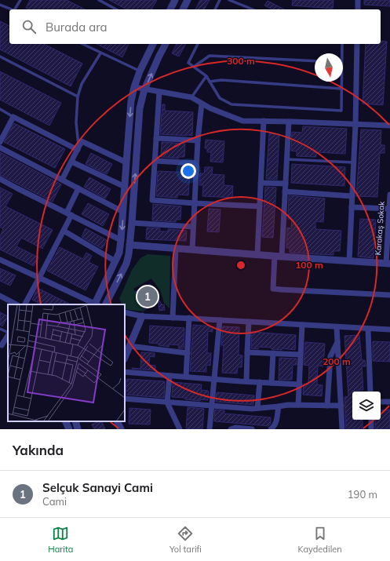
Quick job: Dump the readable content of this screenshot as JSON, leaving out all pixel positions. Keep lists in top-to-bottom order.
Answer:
{
  "streets": {
    "street": ["Karakaş Sokak"]
  },
  "north": "bottom",
  "page": {
    "search": "Burada ara",
    "pins": "1",
    "heading": "Yakında",
    "list": [
      {
        "mark": "1",
        "name": "Selçuk Sanayi Cami",
        "note": "Cami",
        "value": "190 m"
      }
    ],
    "nav": ["Harita", "Yol tarifi", "Kaydedilen"]
  },
  "rings": ["300 m", "100 m", "200 m"]
}
